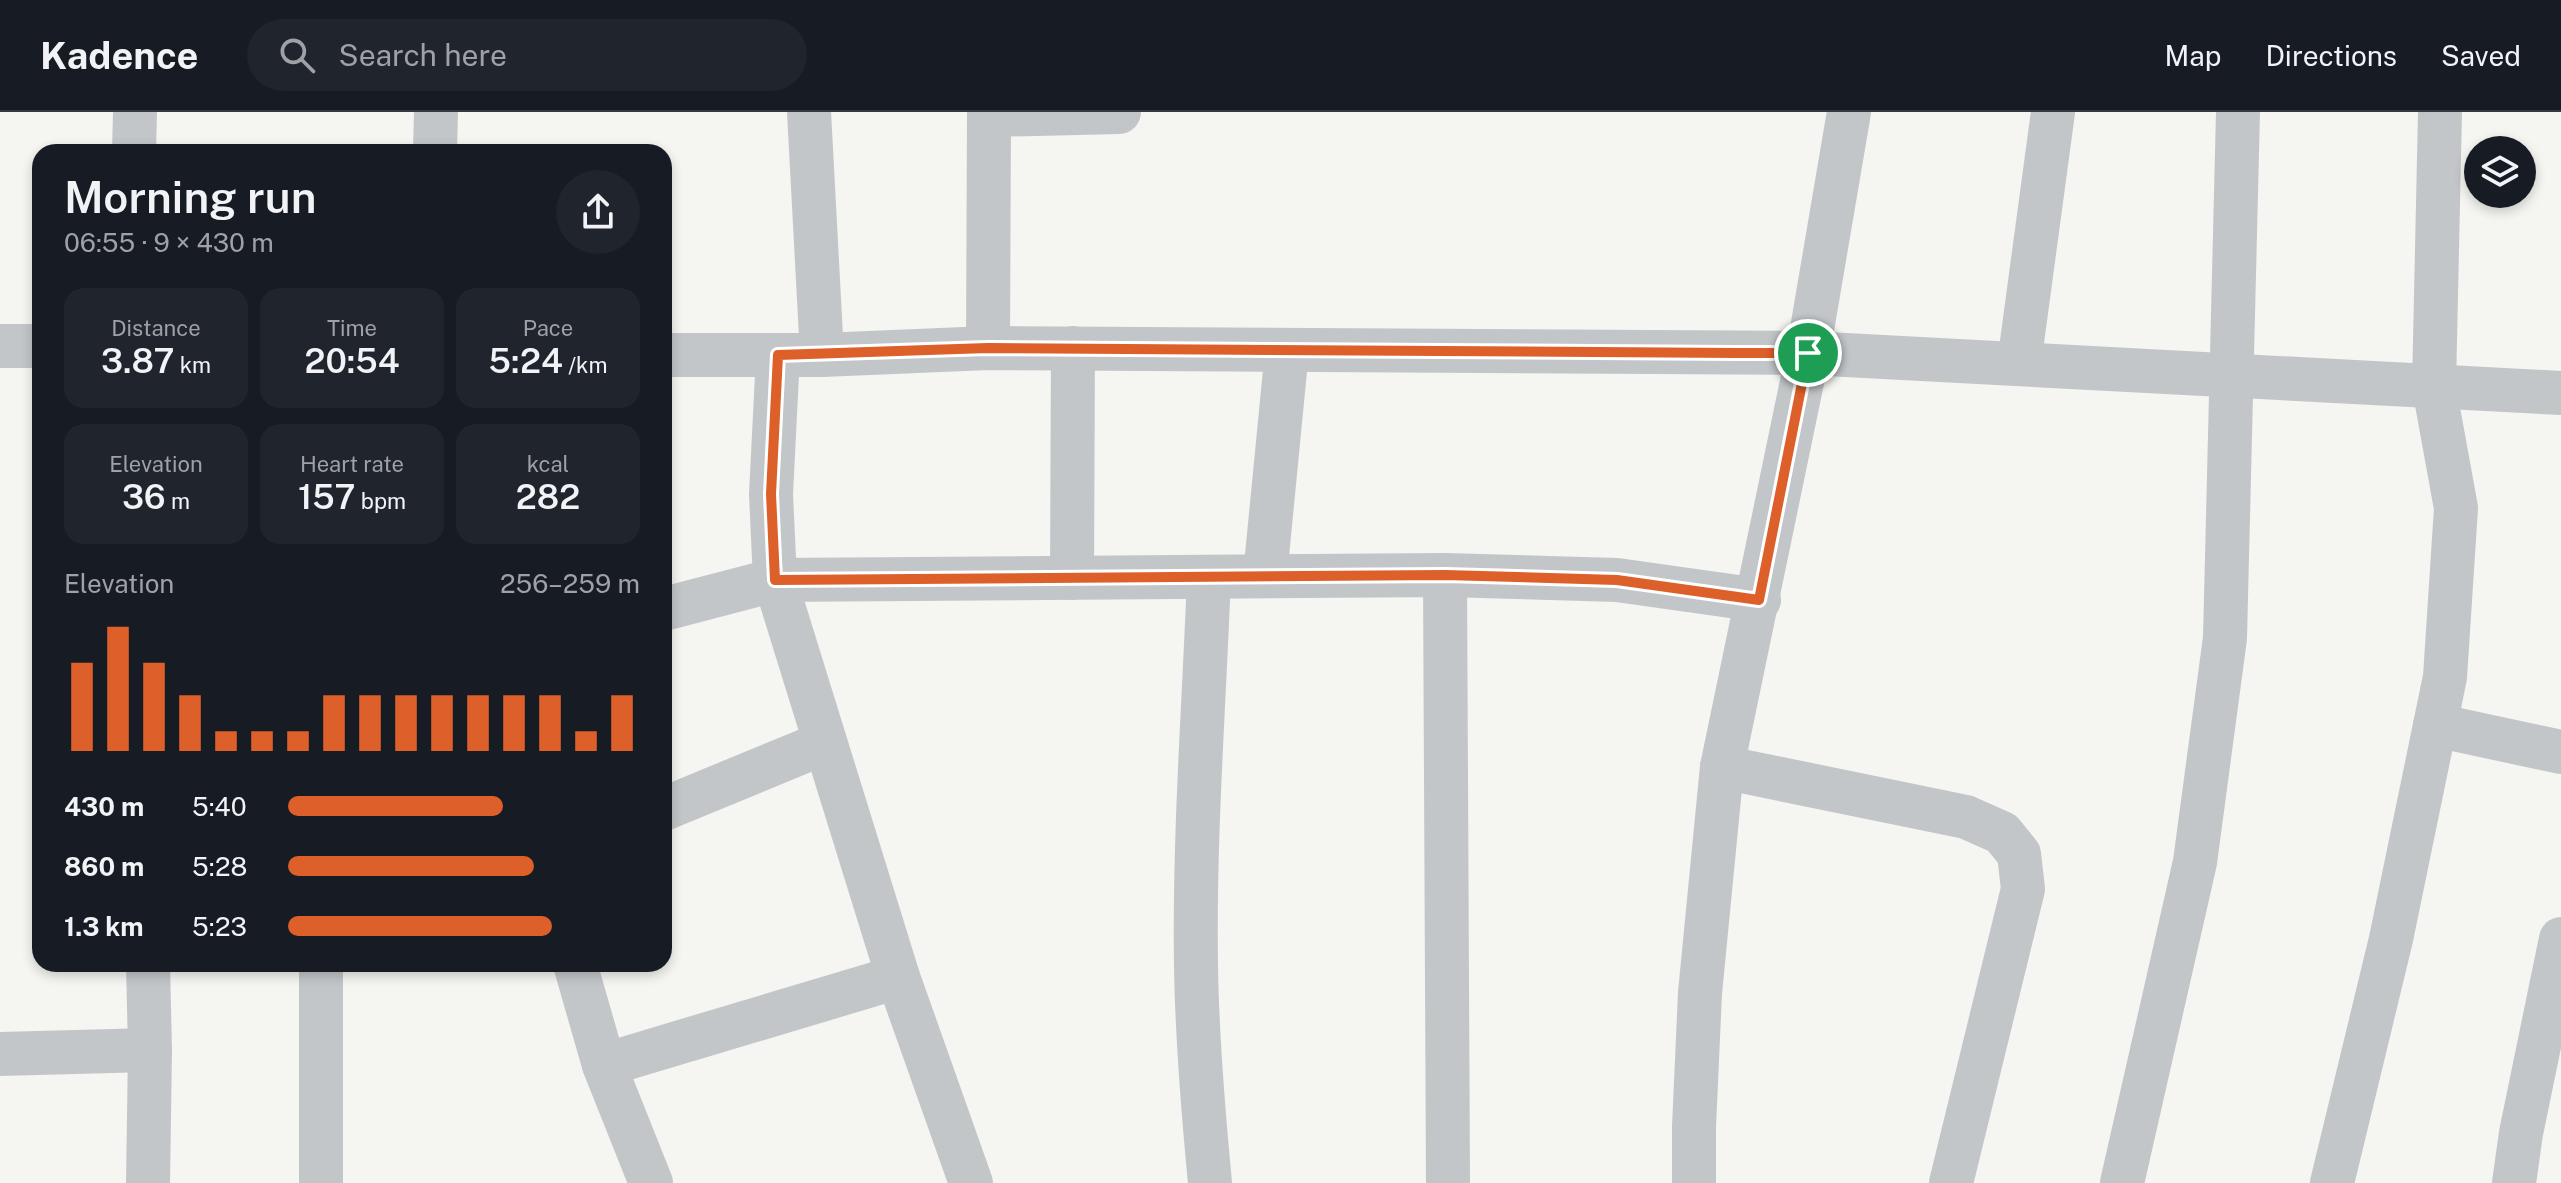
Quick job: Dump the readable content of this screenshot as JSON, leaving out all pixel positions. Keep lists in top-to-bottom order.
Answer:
{
  "page": {
    "header": "Kadence",
    "search": "Search here",
    "nav": ["Map", "Directions", "Saved"],
    "heading": ["Morning run", "06:55 · 9 × 430 m"],
    "stats": [
      ["Distance", "3.87 km"],
      ["Time", "20:54"],
      ["Pace", "5:24 /km"],
      ["Elevation", "36 m"],
      ["Heart rate", "157 bpm"],
      ["kcal", "282"]
    ],
    "chart": ["Elevation", "256–259 m"],
    "list": [
      {
        "name": "430 m",
        "note": "5:40"
      },
      {
        "name": "860 m",
        "note": "5:28"
      },
      {
        "name": "1.3 km",
        "note": "5:23"
      }
    ]
  }
}
